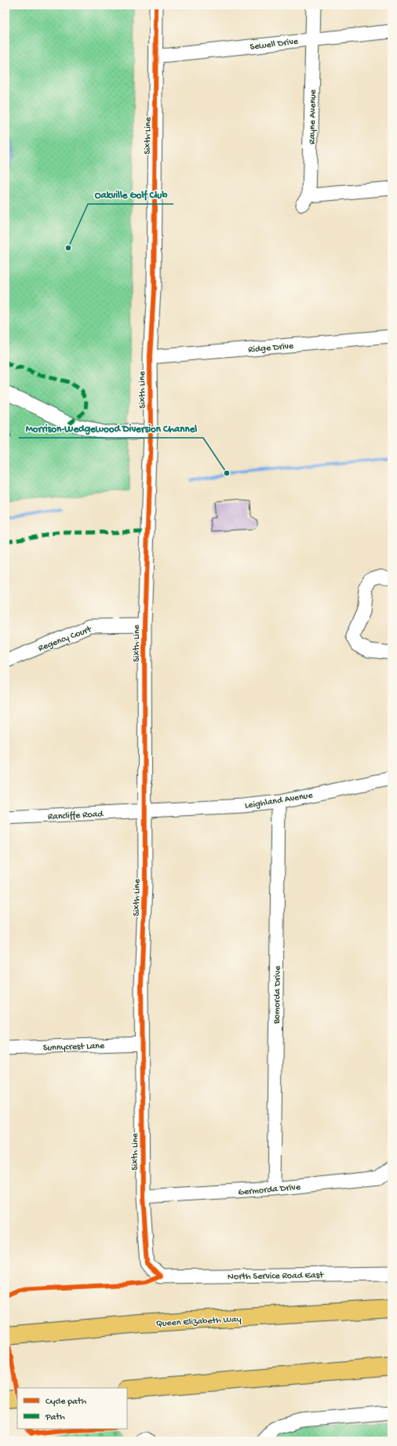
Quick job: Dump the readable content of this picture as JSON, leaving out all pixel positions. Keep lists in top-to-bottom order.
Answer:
{
  "streets": {
    "highway": ["Queen Elizabeth Way"],
    "street": [
      "Sewell Drive",
      "Rayne Avenue",
      "Sixth Line",
      "Ridge Drive",
      "Regency Court",
      "Leighland Avenue",
      "Rancliffe Road",
      "Bomorda Drive",
      "Sunnycrest Lane",
      "Germorda Drive",
      "North Service Road East"
    ]
  },
  "crossings": [
    ["Sewell Drive", "Rayne Avenue"],
    ["Sewell Drive", "Sixth Line"],
    ["Sixth Line", "Ridge Drive"],
    ["Sixth Line", "Regency Court"],
    ["Sixth Line", "Leighland Avenue"],
    ["Sixth Line", "Rancliffe Road"],
    ["Sixth Line", "Sunnycrest Lane"],
    ["Sixth Line", "Germorda Drive"],
    ["Sixth Line", "North Service Road East"],
    ["Leighland Avenue", "Rancliffe Road"],
    ["Leighland Avenue", "Bomorda Drive"],
    ["Bomorda Drive", "Germorda Drive"]
  ],
  "places": ["Oakville Golf Club", "Morrison-Wedgewood Diversion Channel"],
  "legend": ["Cycle path", "Path"]
}
